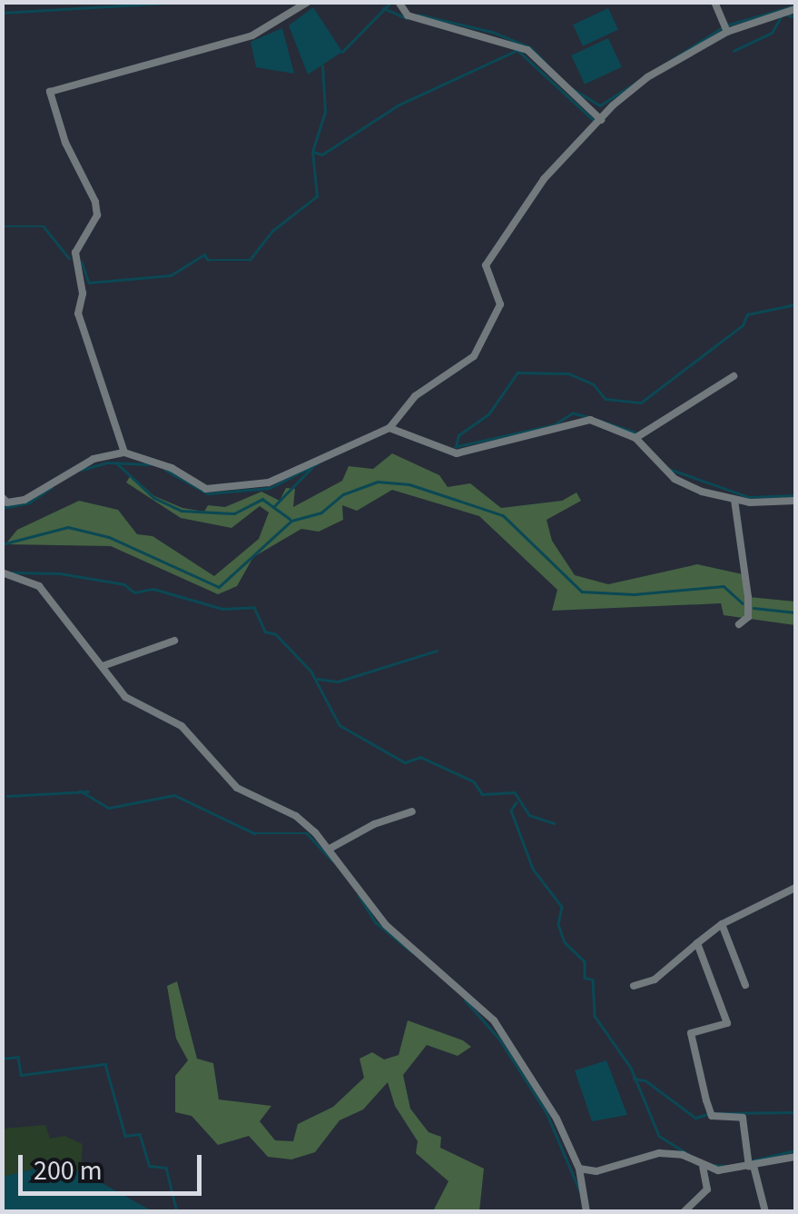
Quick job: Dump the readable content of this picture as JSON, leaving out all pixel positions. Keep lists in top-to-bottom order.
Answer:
{
  "scale_bar": "200 m"
}
